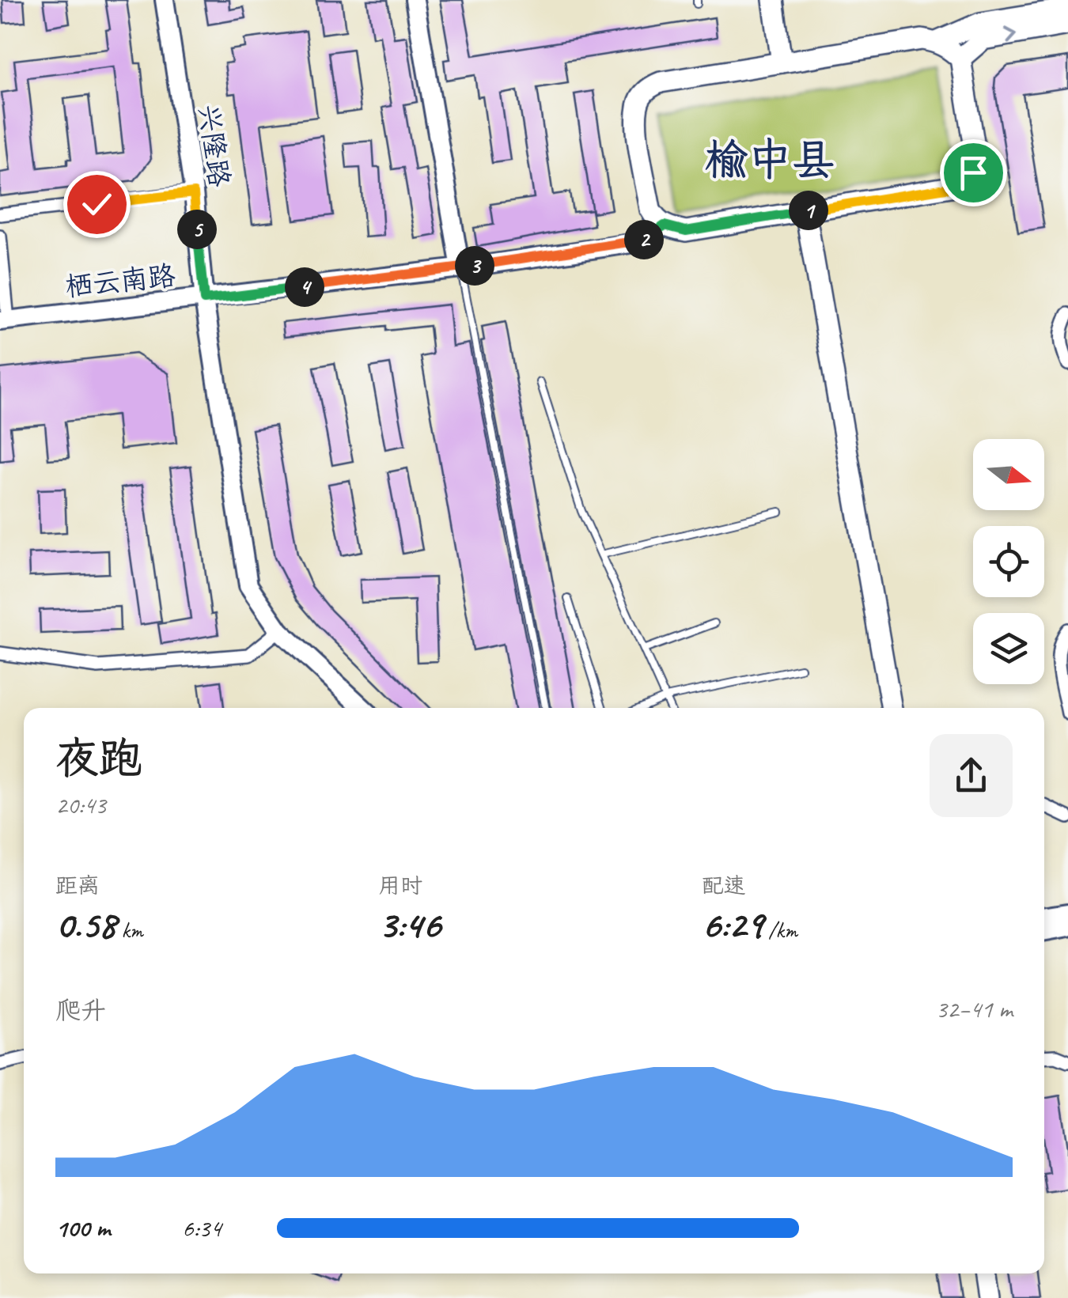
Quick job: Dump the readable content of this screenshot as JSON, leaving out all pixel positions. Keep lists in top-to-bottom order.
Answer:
{
  "streets": {
    "street": ["兴隆路", "栖云南路"]
  },
  "crossings": [
    ["兴隆路", "栖云南路"]
  ],
  "districts": ["榆中县"],
  "north": "right",
  "page": {
    "pins": [
      "1",
      "5",
      "2",
      "3",
      "4"
    ],
    "heading": ["夜跑", "20:43"],
    "stats": [
      ["距离", "0.58 km"],
      ["用时", "3:46"],
      ["配速", "6:29 /km"]
    ],
    "chart": ["爬升", "32–41 m"],
    "list": [
      {
        "name": "100 m",
        "note": "6:34"
      }
    ]
  }
}
